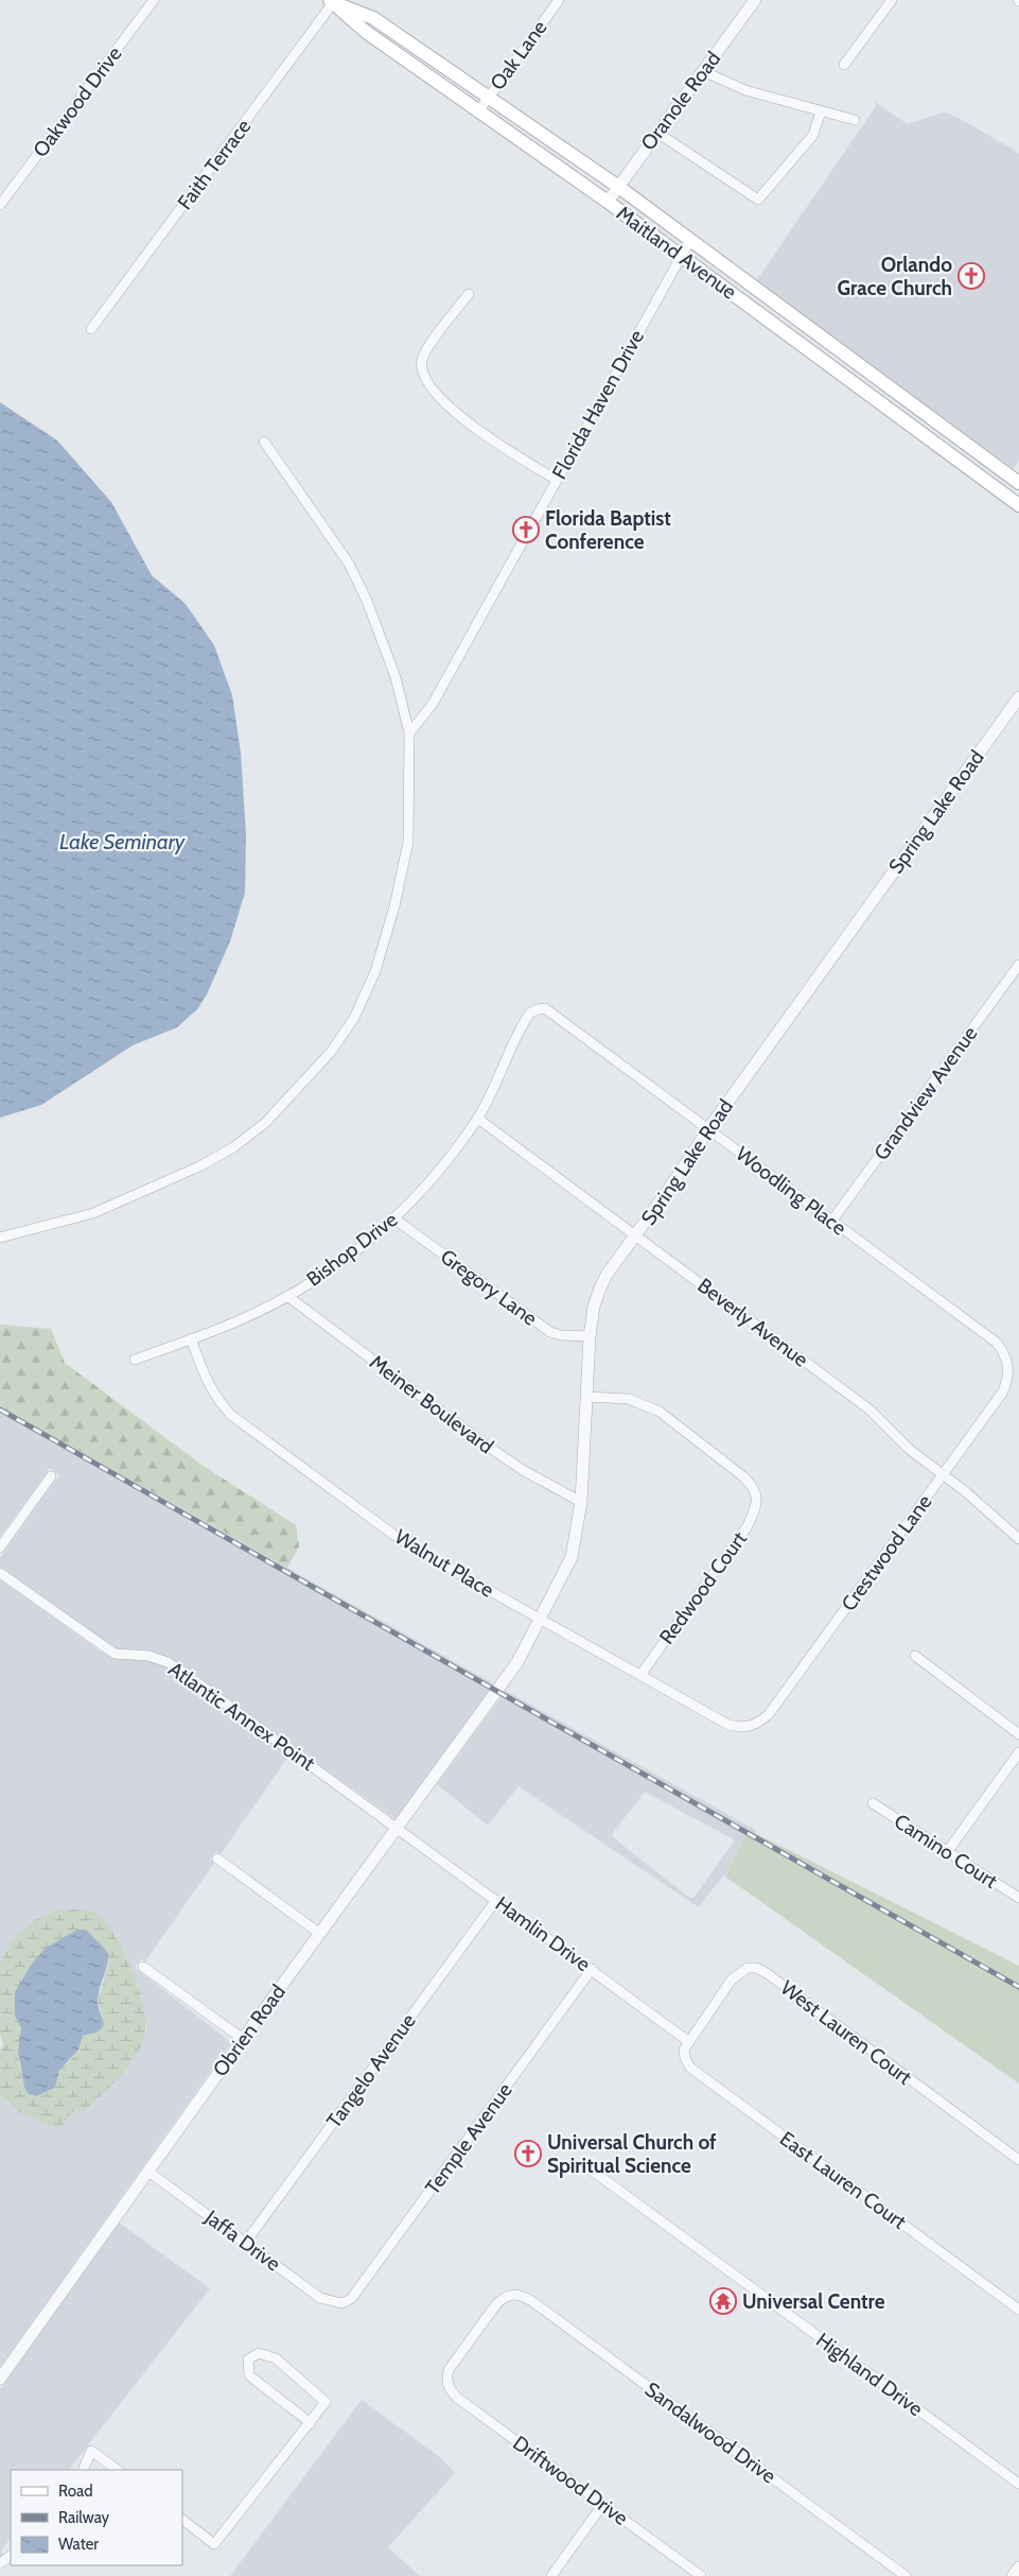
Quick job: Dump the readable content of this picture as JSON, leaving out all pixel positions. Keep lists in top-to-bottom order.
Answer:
{
  "streets": {
    "main road": ["Maitland Avenue"],
    "street": [
      "Oak Lane",
      "Oranole Road",
      "Oakwood Drive",
      "Faith Terrace",
      "Florida Haven Drive",
      "Spring Lake Road",
      "Grandview Avenue",
      "Woodling Place",
      "Bishop Drive",
      "Gregory Lane",
      "Beverly Avenue",
      "Meiner Boulevard",
      "Crestwood Lane",
      "Walnut Place",
      "Redwood Court",
      "Atlantic Annex Point",
      "Camino Court",
      "Hamlin Drive",
      "Obrien Road",
      "West Lauren Court",
      "Tangelo Avenue",
      "Temple Avenue",
      "East Lauren Court",
      "Jaffa Drive",
      "Highland Drive",
      "Sandalwood Drive",
      "Driftwood Drive"
    ]
  },
  "crossings": [
    ["Oak Lane", "Maitland Avenue"],
    ["Oranole Road", "Maitland Avenue"],
    ["Faith Terrace", "Maitland Avenue"],
    ["Maitland Avenue", "Florida Haven Drive"],
    ["Spring Lake Road", "Woodling Place"],
    ["Spring Lake Road", "Gregory Lane"],
    ["Spring Lake Road", "Beverly Avenue"],
    ["Spring Lake Road", "Meiner Boulevard"],
    ["Spring Lake Road", "Walnut Place"],
    ["Spring Lake Road", "Redwood Court"],
    ["Spring Lake Road", "Obrien Road"],
    ["Grandview Avenue", "Woodling Place"],
    ["Woodling Place", "Bishop Drive"],
    ["Woodling Place", "Crestwood Lane"],
    ["Bishop Drive", "Gregory Lane"],
    ["Bishop Drive", "Beverly Avenue"],
    ["Bishop Drive", "Meiner Boulevard"],
    ["Bishop Drive", "Walnut Place"],
    ["Beverly Avenue", "Crestwood Lane"],
    ["Crestwood Lane", "Walnut Place"],
    ["Walnut Place", "Redwood Court"],
    ["Atlantic Annex Point", "Hamlin Drive"],
    ["Atlantic Annex Point", "Obrien Road"],
    ["Hamlin Drive", "Obrien Road"],
    ["Hamlin Drive", "West Lauren Court"],
    ["Hamlin Drive", "Tangelo Avenue"],
    ["Hamlin Drive", "Temple Avenue"],
    ["Hamlin Drive", "East Lauren Court"],
    ["Obrien Road", "Jaffa Drive"],
    ["West Lauren Court", "East Lauren Court"],
    ["Tangelo Avenue", "Jaffa Drive"],
    ["Temple Avenue", "Jaffa Drive"],
    ["Sandalwood Drive", "Driftwood Drive"]
  ],
  "water": ["Lake Seminary"],
  "places": {
    "church": ["Orlando Grace Church", "Florida Baptist Conference", "Universal Church of Spiritual Science"],
    "temple": ["Universal Centre"]
  },
  "legend": ["Road", "Railway", "Water"]
}
